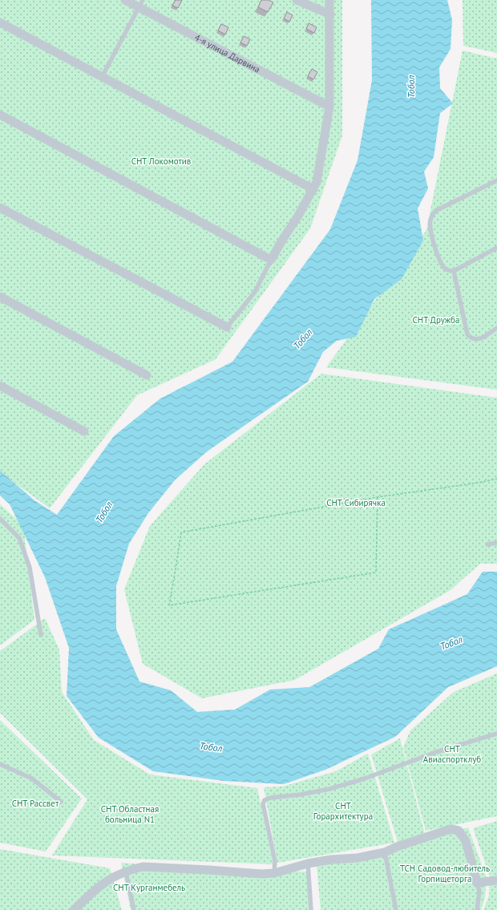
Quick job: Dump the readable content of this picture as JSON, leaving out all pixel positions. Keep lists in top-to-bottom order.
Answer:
{
  "streets": {
    "street": ["4-я улица Дарвина"]
  },
  "water": ["Тобол"],
  "parks": [
    "СНТ Локомотив",
    "СНТ Дружба",
    "СНТ Сибирячка",
    "СНТ Авиаспортклуб",
    "СНТ Рассвет",
    "СНТ Горархитектура",
    "СНТ Областная больница N1",
    "ТСН Садовод-любитель Горпищеторга",
    "СНТ Курганмебель"
  ]
}
